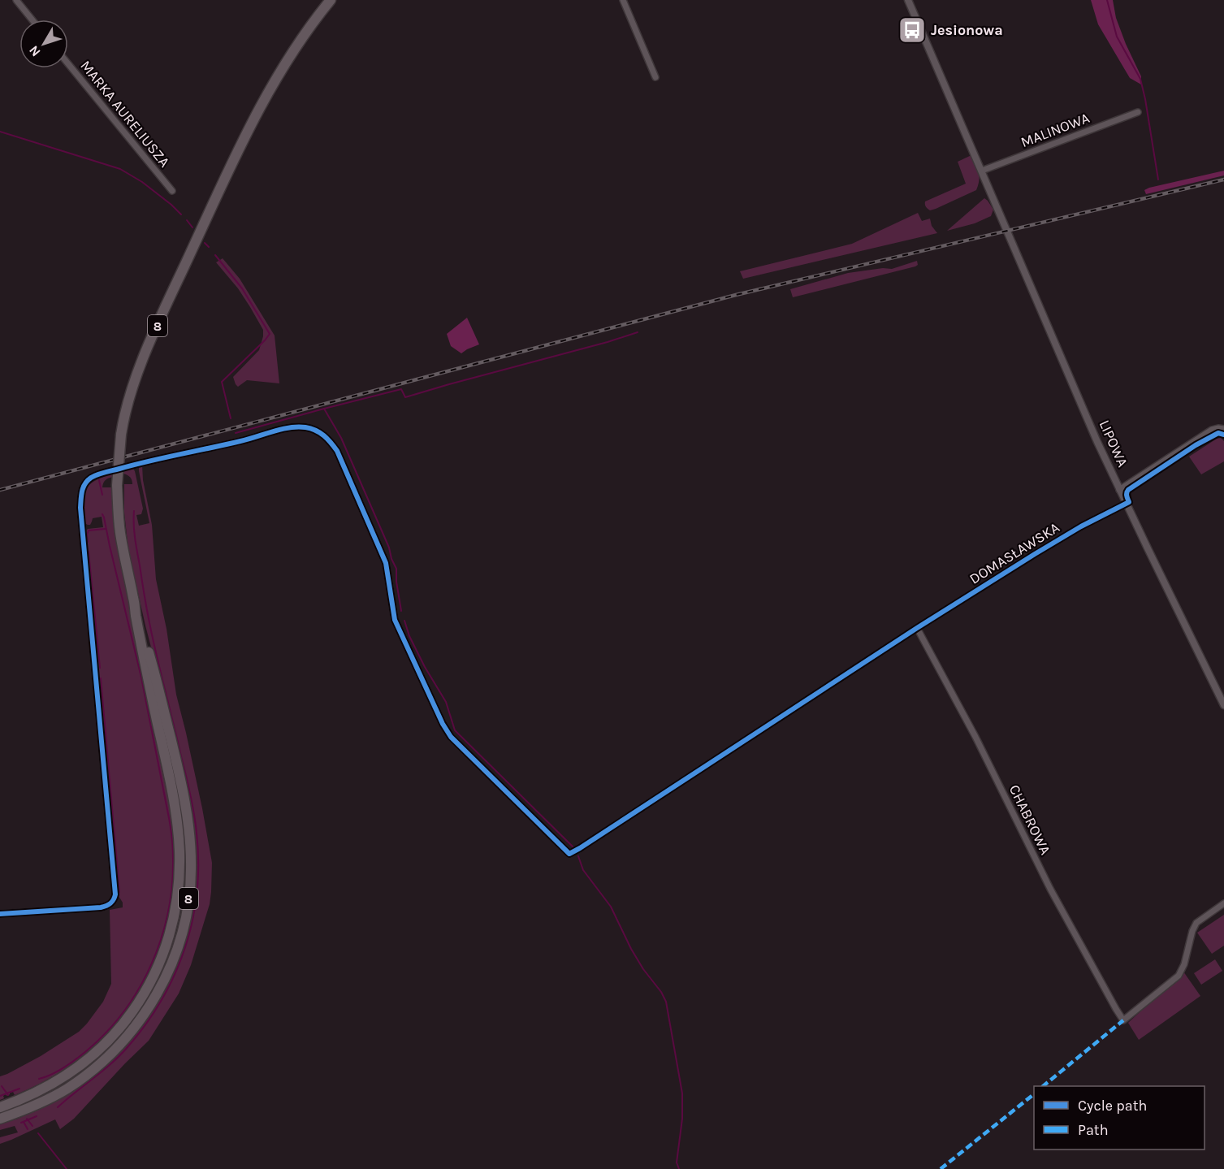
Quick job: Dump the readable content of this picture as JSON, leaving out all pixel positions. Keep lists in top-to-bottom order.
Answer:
{
  "streets": {
    "highway": ["8"],
    "street": [
      "MARKA AURELIUSZA",
      "MALINOWA",
      "LIPOWA",
      "DOMASŁAWSKA",
      "CHABROWA"
    ]
  },
  "crossings": [
    ["MALINOWA", "LIPOWA"],
    ["LIPOWA", "DOMASŁAWSKA"],
    ["DOMASŁAWSKA", "CHABROWA"]
  ],
  "places": {
    "bus stop": ["Jesionowa"]
  },
  "legend": ["Cycle path", "Path"],
  "north": "bottom left"
}
